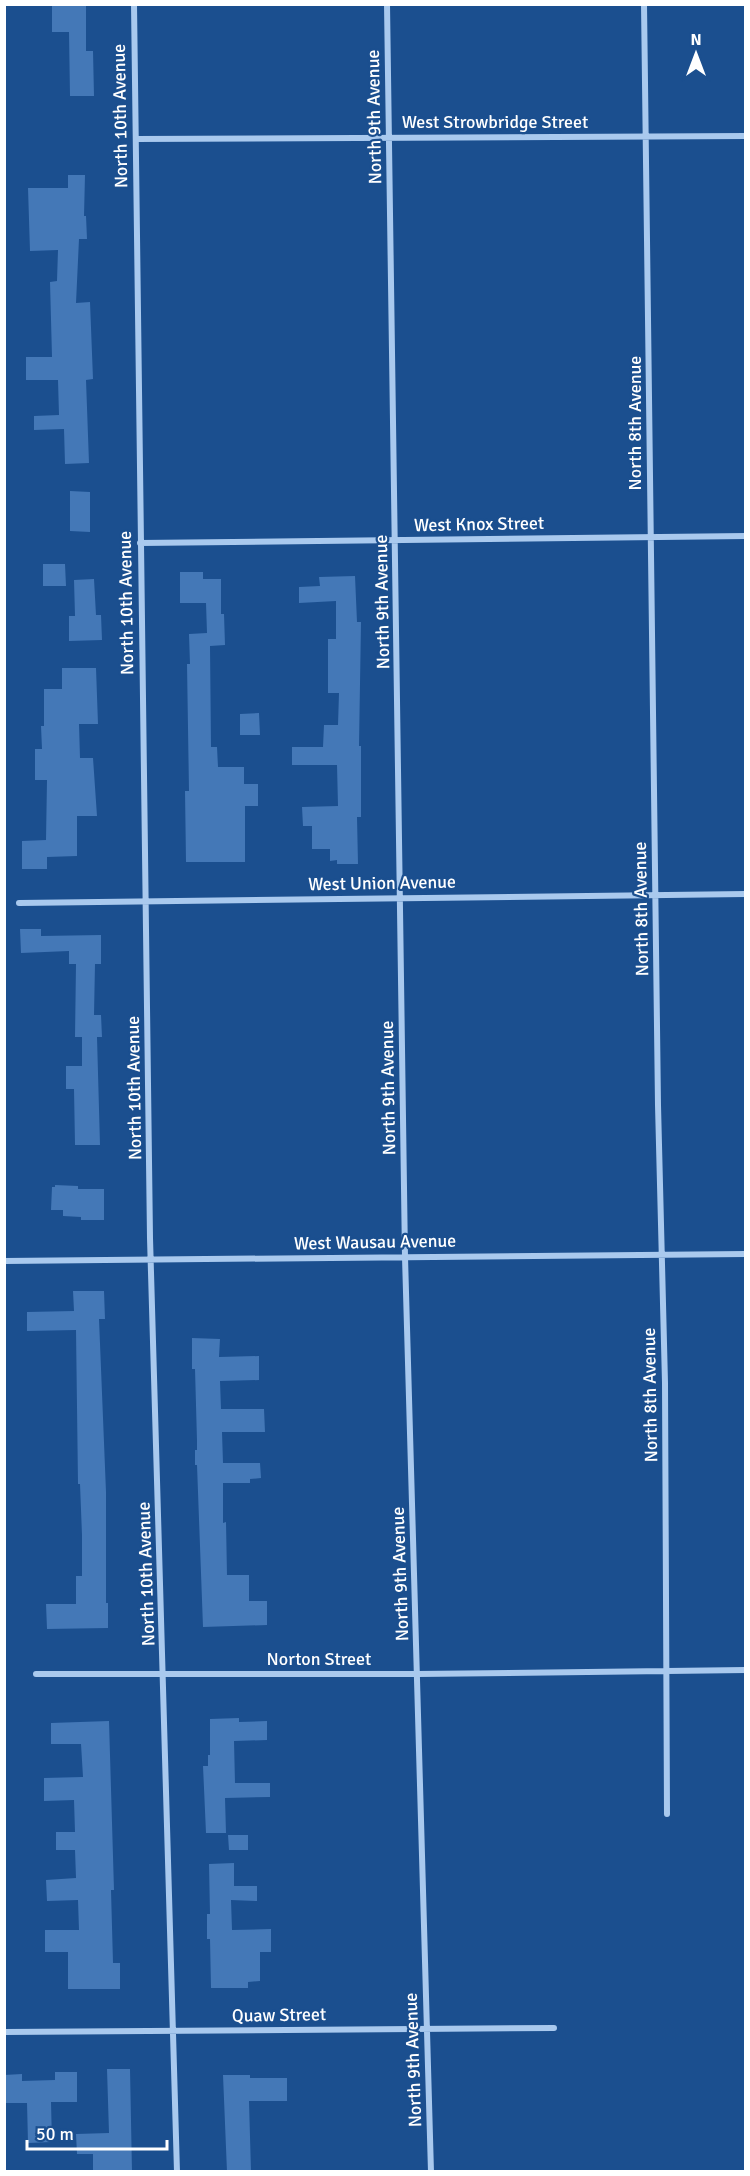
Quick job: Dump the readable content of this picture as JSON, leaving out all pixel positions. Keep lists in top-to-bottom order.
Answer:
{
  "streets": {
    "street": [
      "North 10th Avenue",
      "North 9th Avenue",
      "West Strowbridge Street",
      "North 8th Avenue",
      "West Knox Street",
      "West Union Avenue",
      "West Wausau Avenue",
      "Norton Street",
      "Quaw Street"
    ]
  },
  "crossings": [
    ["North 10th Avenue", "West Strowbridge Street"],
    ["North 10th Avenue", "West Knox Street"],
    ["North 10th Avenue", "West Union Avenue"],
    ["North 10th Avenue", "West Wausau Avenue"],
    ["North 10th Avenue", "Norton Street"],
    ["North 10th Avenue", "Quaw Street"],
    ["North 9th Avenue", "West Strowbridge Street"],
    ["North 9th Avenue", "West Knox Street"],
    ["North 9th Avenue", "West Union Avenue"],
    ["North 9th Avenue", "West Wausau Avenue"],
    ["North 9th Avenue", "Norton Street"],
    ["North 9th Avenue", "Quaw Street"],
    ["West Strowbridge Street", "North 8th Avenue"],
    ["North 8th Avenue", "West Knox Street"],
    ["North 8th Avenue", "West Union Avenue"],
    ["North 8th Avenue", "West Wausau Avenue"],
    ["North 8th Avenue", "Norton Street"]
  ],
  "scale_bar": "50 m",
  "north": "top"
}
